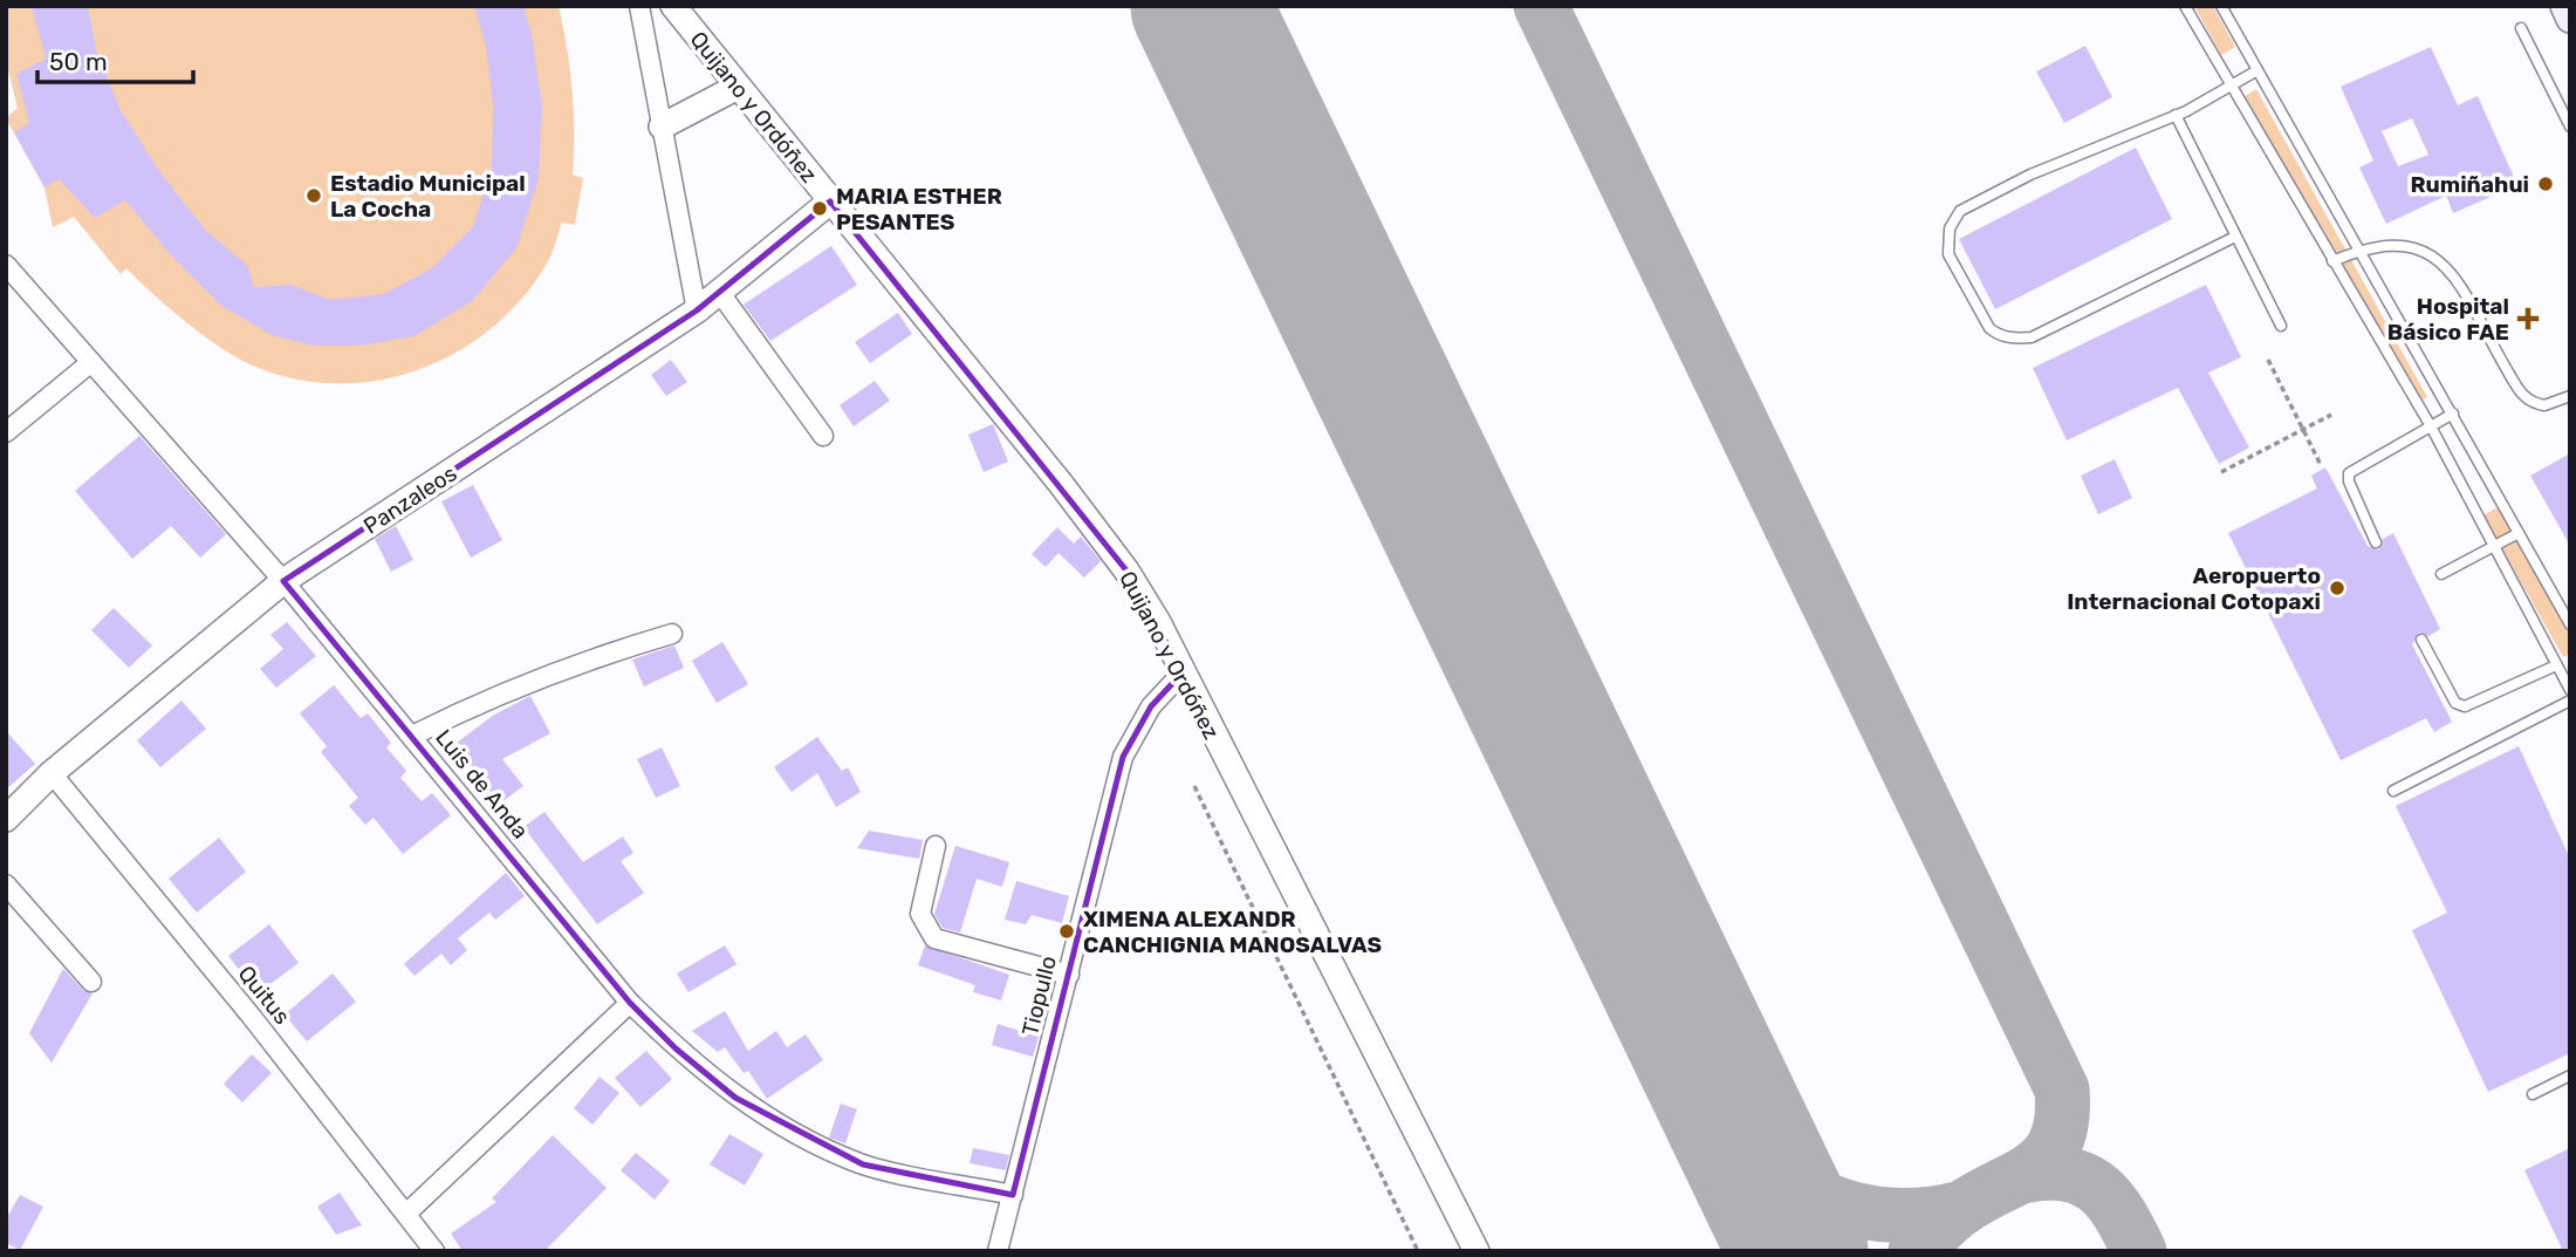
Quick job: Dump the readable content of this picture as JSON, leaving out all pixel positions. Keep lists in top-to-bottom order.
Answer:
{
  "streets": {
    "street": [
      "Quijano y Ordóñez",
      "Panzaleos",
      "Luis de Anda",
      "Quitus",
      "Tiopullo"
    ]
  },
  "crossings": [
    ["Quijano y Ordóñez", "Panzaleos"],
    ["Quijano y Ordóñez", "Tiopullo"],
    ["Panzaleos", "Luis de Anda"],
    ["Panzaleos", "Quitus"],
    ["Luis de Anda", "Tiopullo"]
  ],
  "places": {
    "other": [
      "Rumiñahui",
      "Estadio Municipal La Cocha",
      "MARIA ESTHER PESANTES",
      "Aeropuerto Internacional Cotopaxi",
      "XIMENA ALEXANDR CANCHIGNIA MANOSALVAS"
    ],
    "health": ["Hospital Básico FAE"]
  },
  "scale_bar": "50 m"
}
